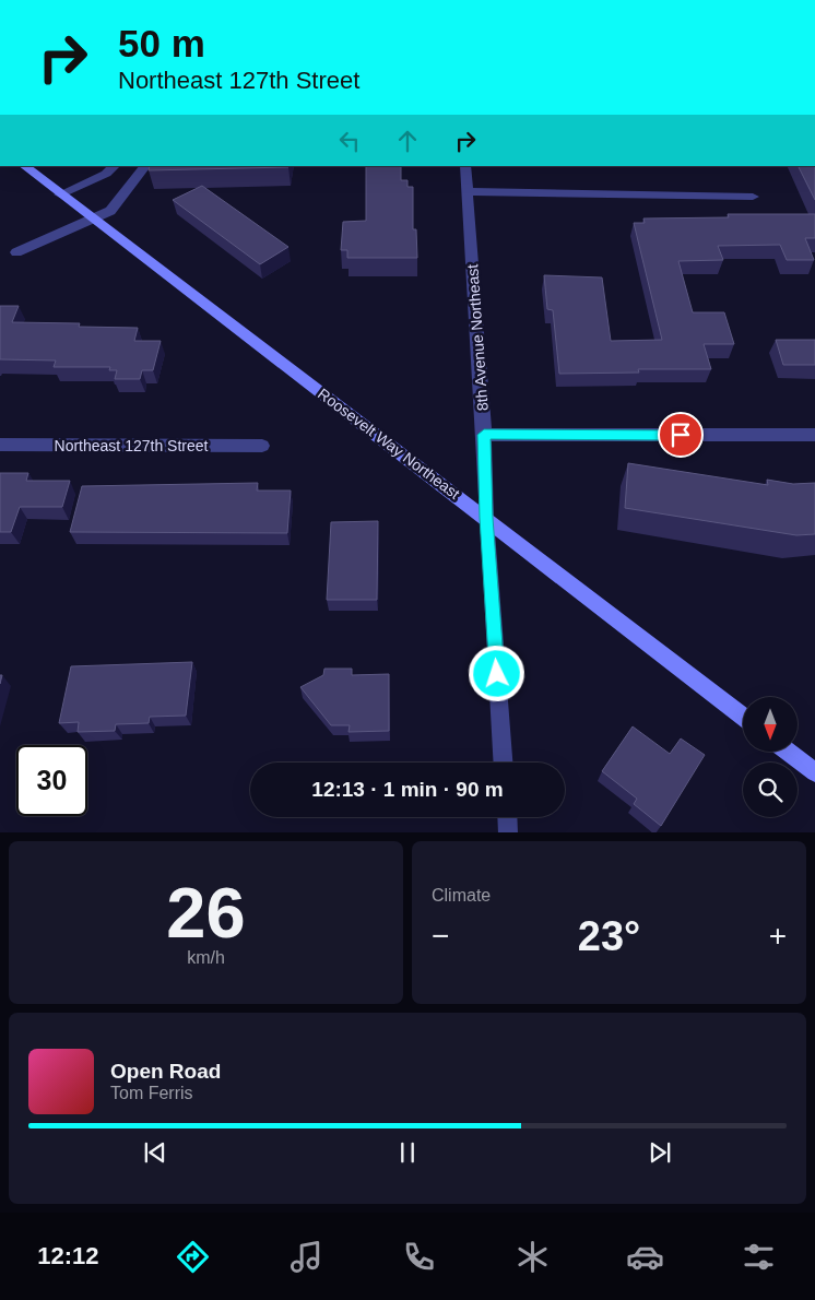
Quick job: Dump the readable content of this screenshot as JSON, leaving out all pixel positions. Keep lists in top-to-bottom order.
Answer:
{
  "streets": {
    "main road": ["Roosevelt Way Northeast"],
    "street": ["8th Avenue Northeast", "Northeast 127th Street"]
  },
  "crossings": [
    ["8th Avenue Northeast", "Roosevelt Way Northeast"]
  ],
  "north": "bottom",
  "page": {
    "turn": ["50 m", "Northeast 127th Street"],
    "limit": "30",
    "trip": "12:13 · 1 min · 90 m",
    "tile": [
      ["26", "km/h"],
      "Climate"
    ],
    "heat": ["−", "23°", "+"],
    "song": ["Open Road", "Tom Ferris"],
    "tabs": "12:12"
  }
}
